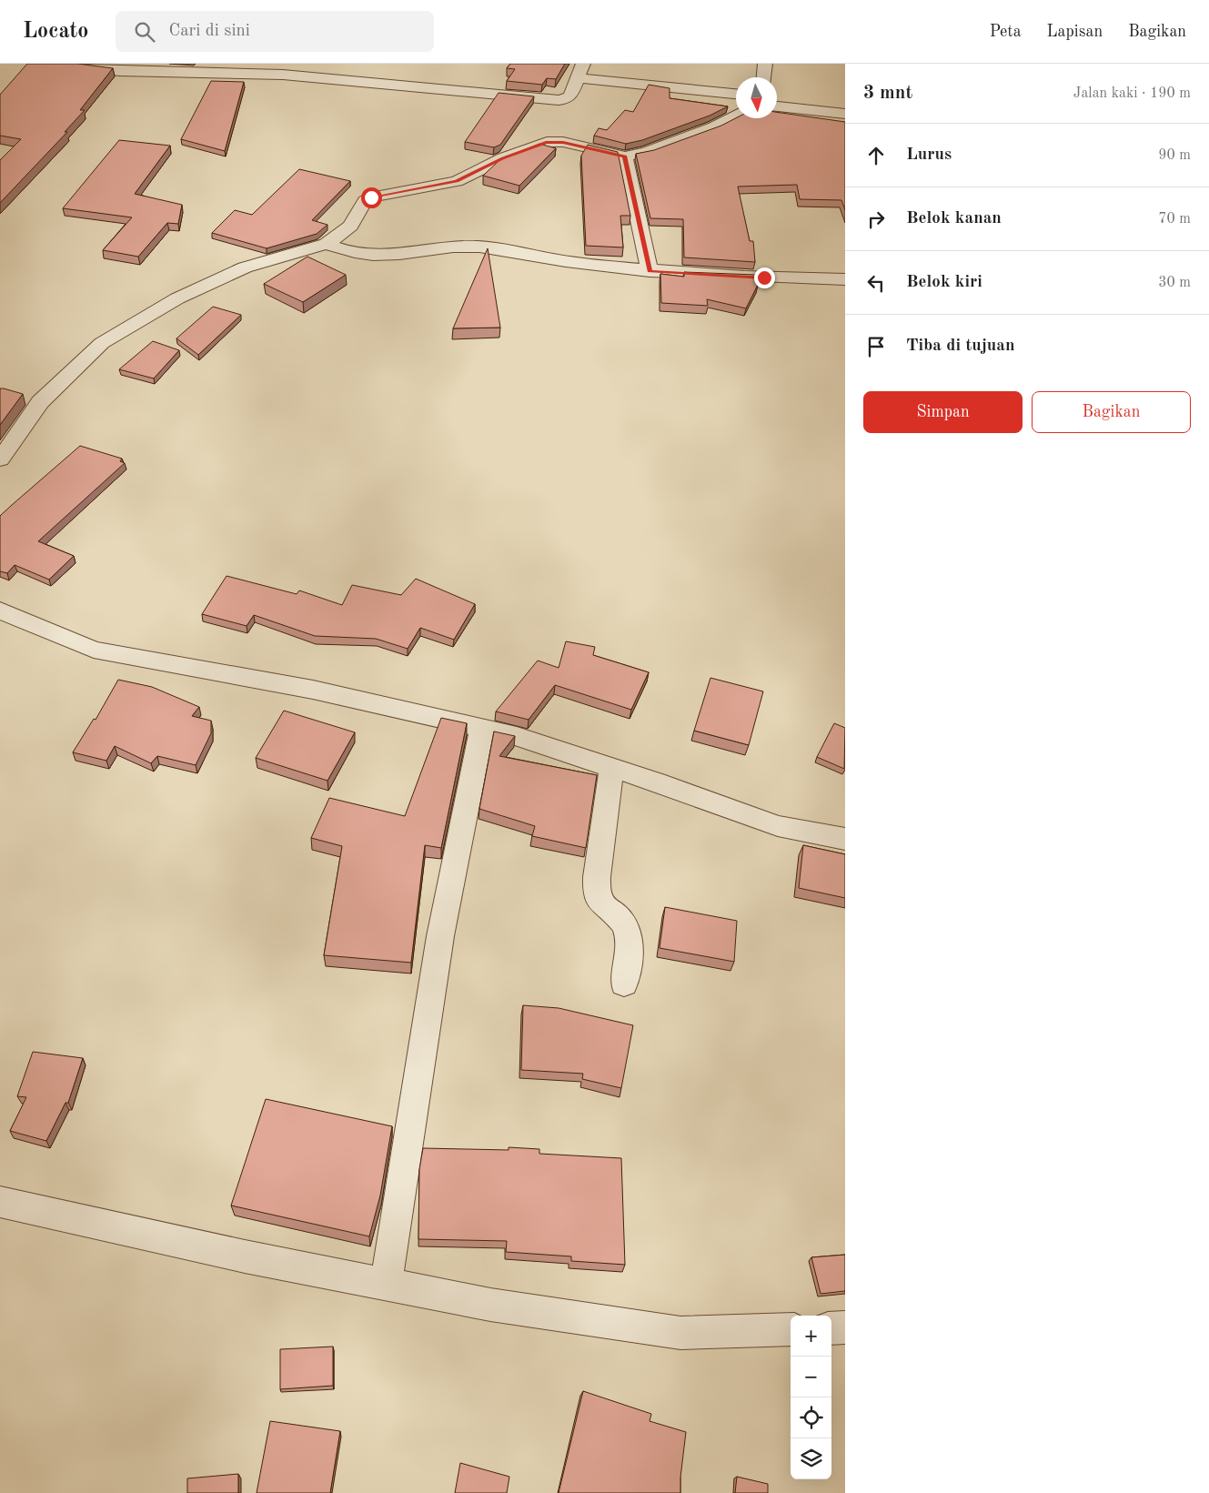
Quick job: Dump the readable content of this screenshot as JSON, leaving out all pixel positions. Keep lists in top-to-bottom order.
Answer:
{
  "north": "bottom",
  "page": {
    "header": "Locato",
    "search": "Cari di sini",
    "nav": ["Peta", "Lapisan", "Bagikan"],
    "heading": ["3 mnt", "Jalan kaki · 190 m"],
    "list": [
      ["Lurus", "90 m"],
      ["Belok kanan", "70 m"],
      ["Belok kiri", "30 m"],
      "Tiba di tujuan"
    ],
    "buttons": ["Simpan", "Bagikan"],
    "map_buttons": ["+", "−"]
  }
}
